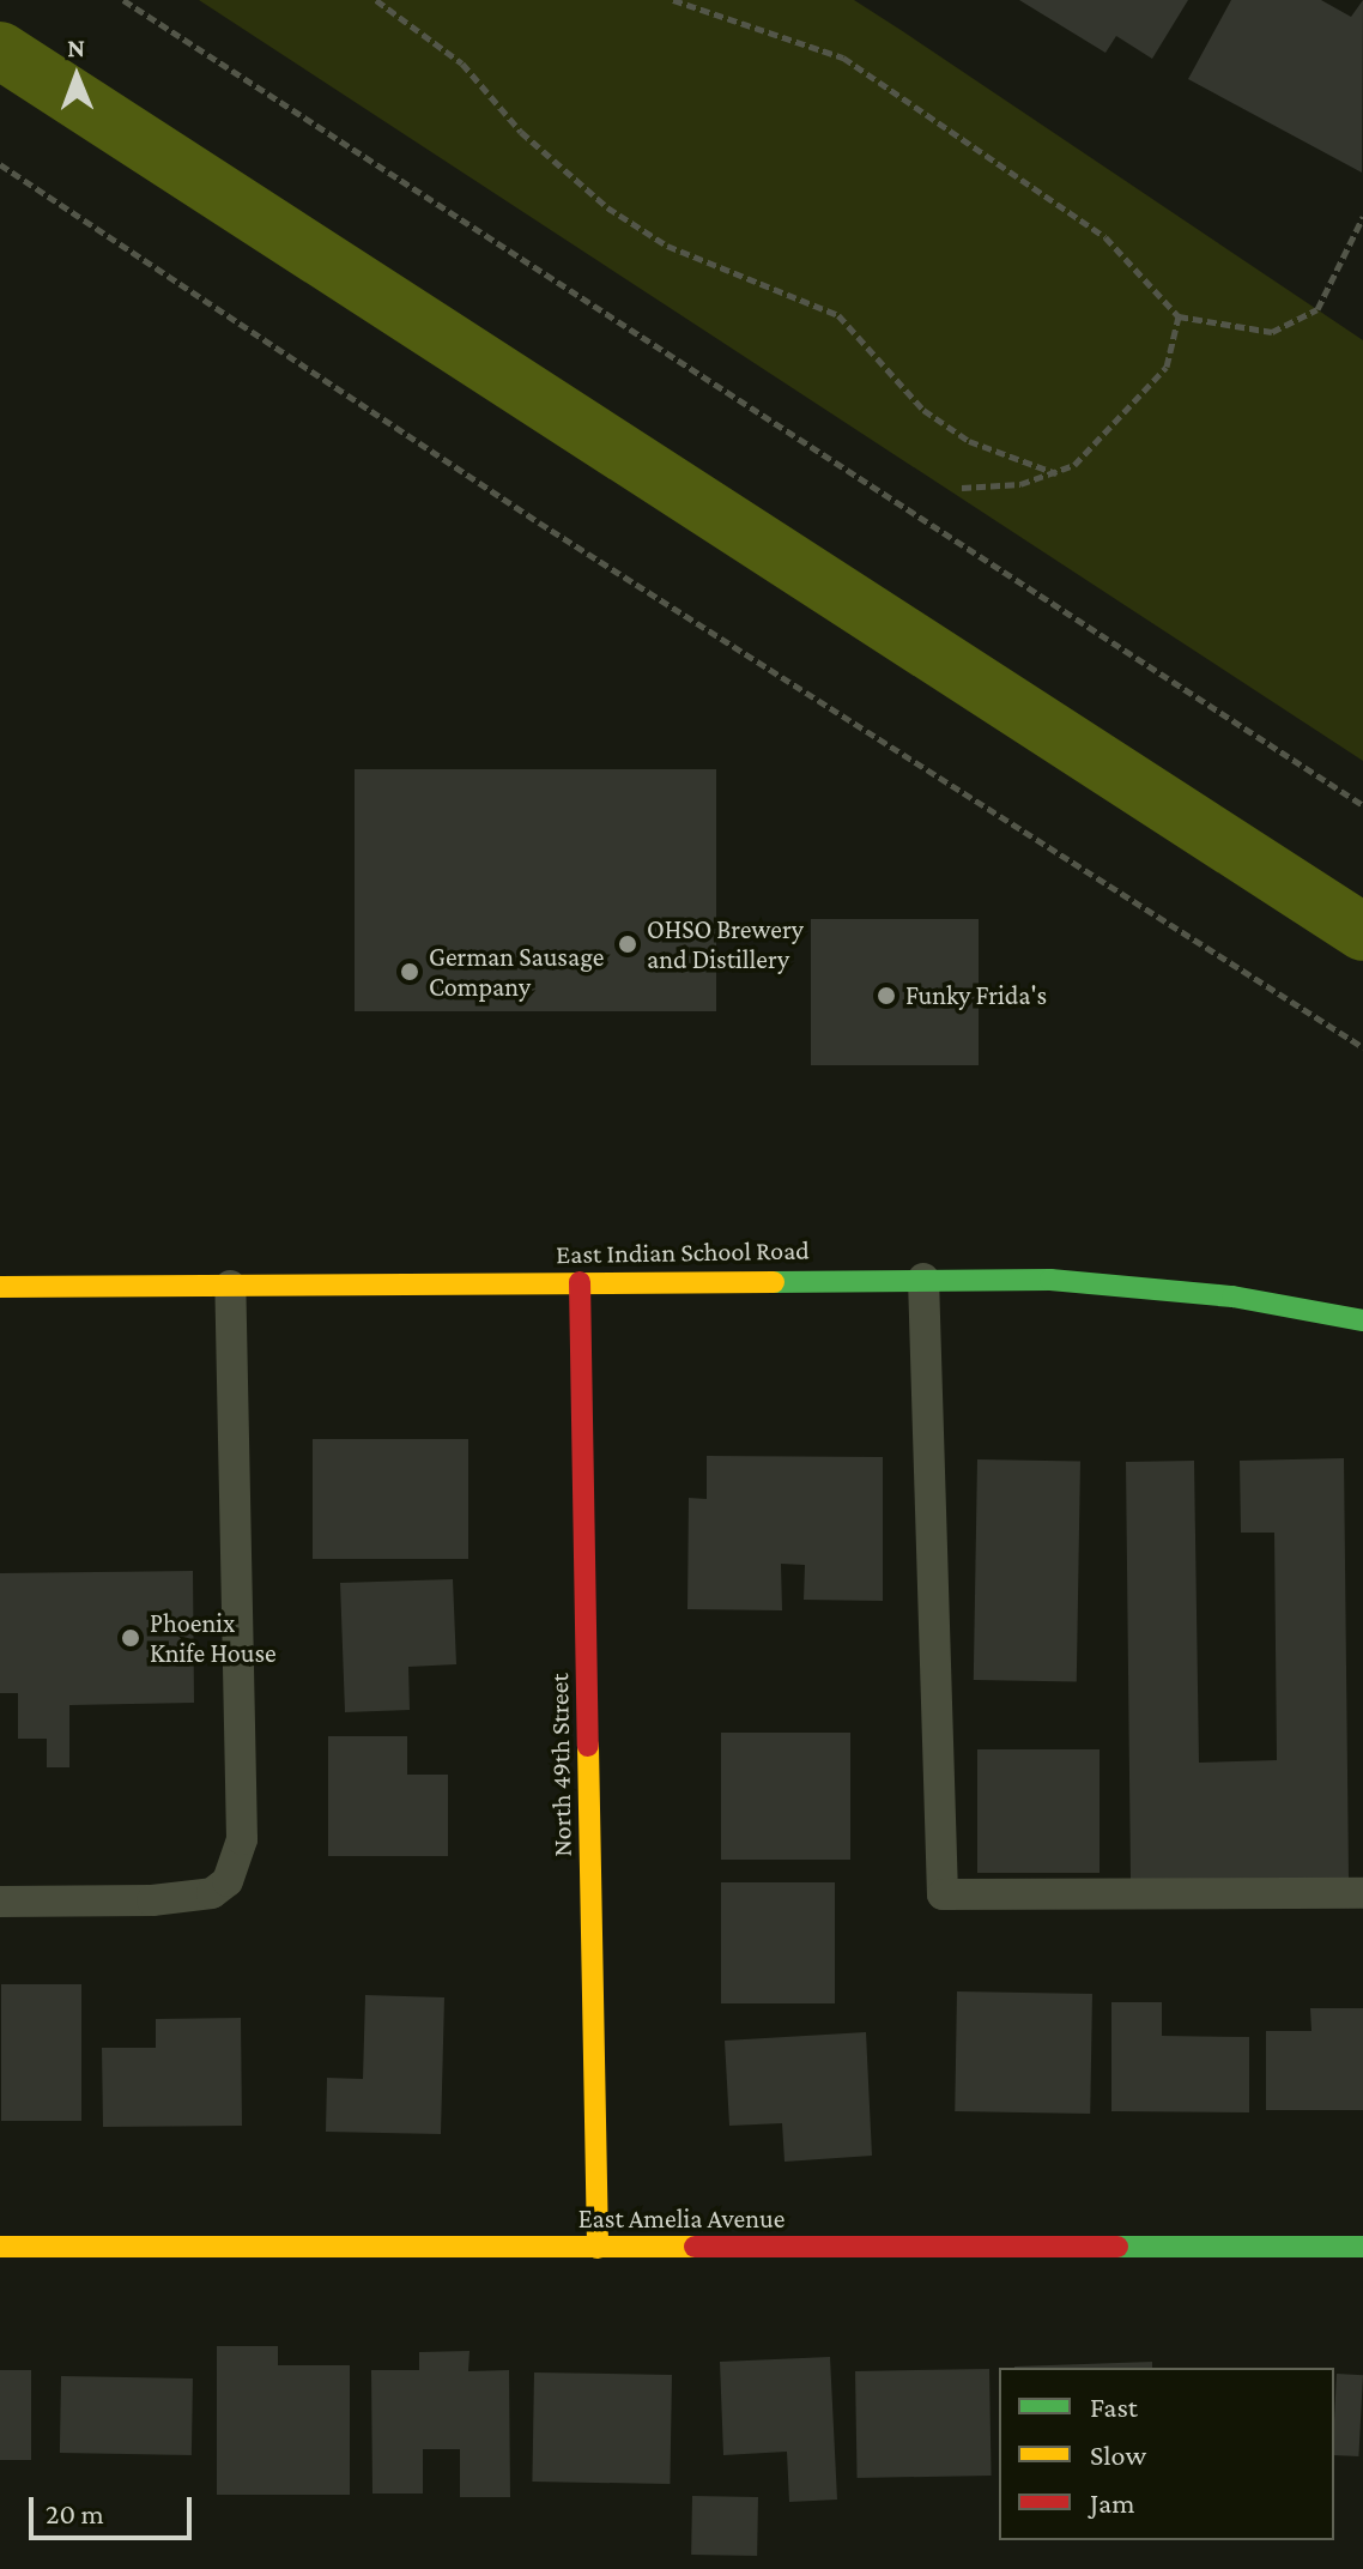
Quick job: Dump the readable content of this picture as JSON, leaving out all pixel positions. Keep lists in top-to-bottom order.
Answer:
{
  "streets": {
    "street": ["East Indian School Road", "North 49th Street", "East Amelia Avenue"]
  },
  "crossings": [
    ["East Indian School Road", "North 49th Street"],
    ["North 49th Street", "East Amelia Avenue"]
  ],
  "places": [
    "OHSO Brewery and Distillery",
    "German Sausage Company",
    "Funky Frida's",
    "Phoenix Knife House"
  ],
  "legend": ["Fast", "Slow", "Jam"],
  "scale_bar": "20 m",
  "north": "top"
}
